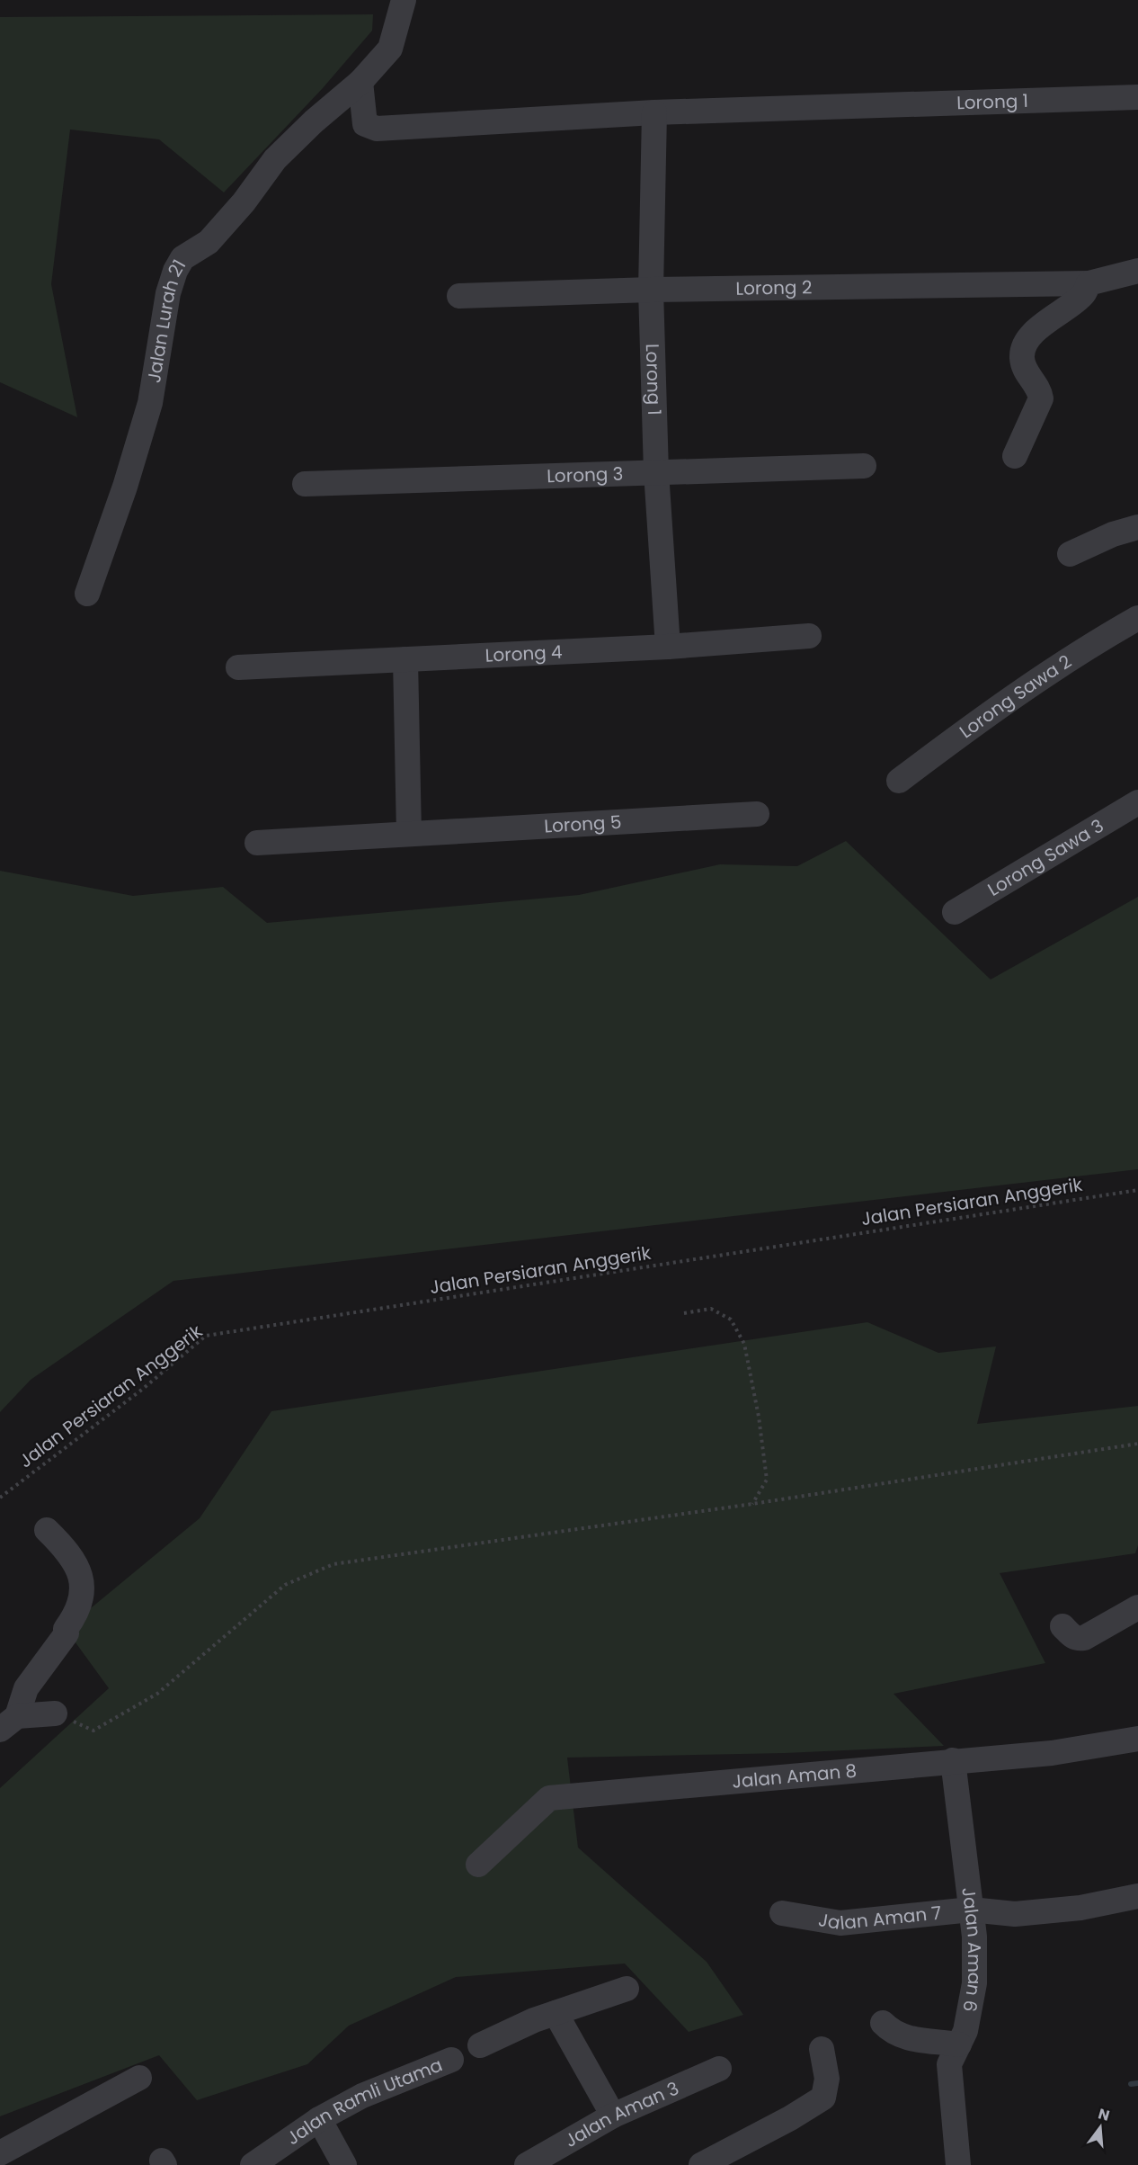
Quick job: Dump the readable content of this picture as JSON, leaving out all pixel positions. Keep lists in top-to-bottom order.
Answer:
{
  "streets": {
    "street": [
      "Lorong 1",
      "Lorong 2",
      "Jalan Lurah 21",
      "Lorong 3",
      "Lorong 4",
      "Lorong Sawa 2",
      "Lorong 5",
      "Lorong Sawa 3",
      "Jalan Aman 8",
      "Jalan Aman 7",
      "Jalan Aman 6",
      "Jalan Ramli Utama",
      "Jalan Aman 3"
    ],
    "path": ["Jalan Persiaran Anggerik"]
  },
  "crossings": [
    ["Lorong 1", "Lorong 2"],
    ["Lorong 1", "Jalan Lurah 21"],
    ["Lorong 1", "Lorong 3"],
    ["Lorong 1", "Lorong 4"],
    ["Jalan Aman 8", "Jalan Aman 6"],
    ["Jalan Aman 7", "Jalan Aman 6"]
  ],
  "north": "top"
}
